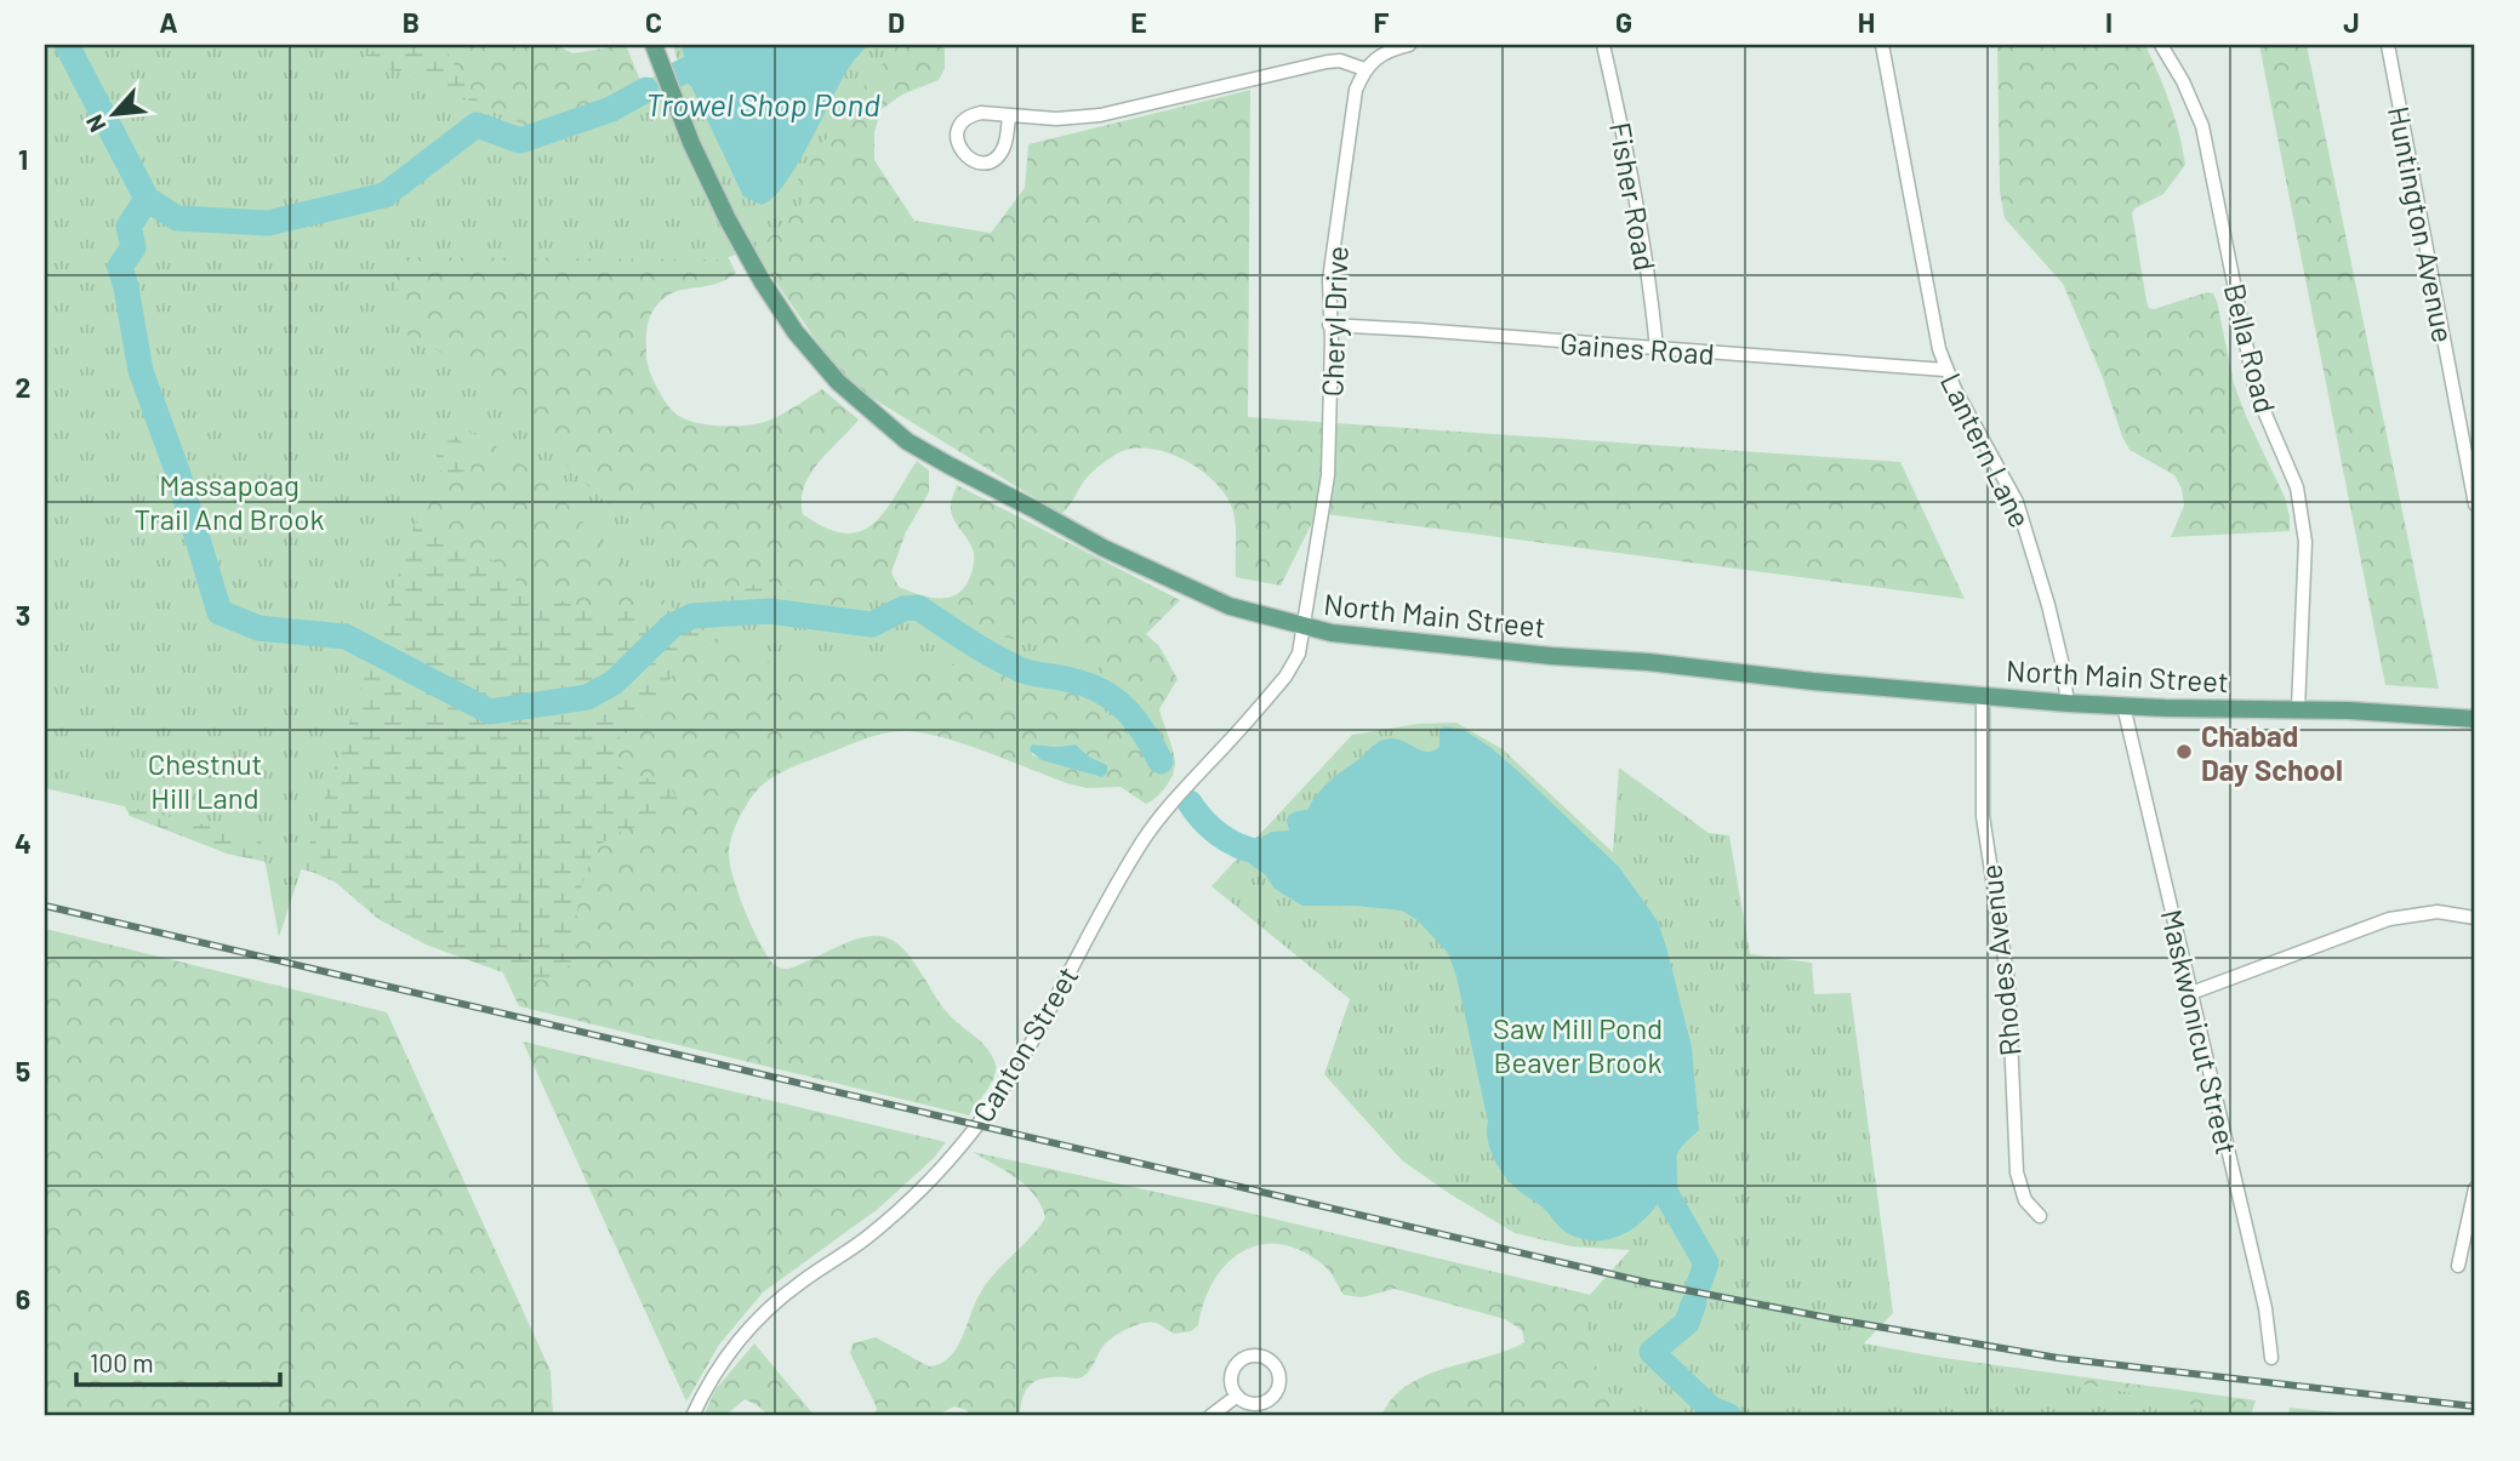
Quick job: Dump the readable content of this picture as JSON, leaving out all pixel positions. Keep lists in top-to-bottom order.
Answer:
{
  "streets": {
    "main road": ["North Main Street"],
    "street": [
      "Fisher Road",
      "Huntington Avenue",
      "Cheryl Drive",
      "Gaines Road",
      "Bella Road",
      "Lantern Lane",
      "Rhodes Avenue",
      "Maskwonicut Street",
      "Canton Street"
    ]
  },
  "crossings": [
    ["Fisher Road", "Gaines Road"],
    ["Cheryl Drive", "Gaines Road"],
    ["Cheryl Drive", "North Main Street"],
    ["Cheryl Drive", "Canton Street"],
    ["Gaines Road", "Lantern Lane"],
    ["Bella Road", "North Main Street"],
    ["Lantern Lane", "North Main Street"],
    ["North Main Street", "Rhodes Avenue"],
    ["North Main Street", "Maskwonicut Street"],
    ["North Main Street", "Canton Street"]
  ],
  "water": ["Trowel Shop Pond"],
  "parks": ["Massapoag Trail And Brook", "Chestnut Hill Land", "Saw Mill Pond Beaver Brook"],
  "places": ["Chabad Day School"],
  "scale_bar": "100 m",
  "north": "bottom left",
  "grid": {
    "columns": [
      "A",
      "B",
      "C",
      "D",
      "E",
      "F",
      "G",
      "H",
      "I",
      "J"
    ],
    "rows": [
      "1",
      "2",
      "3",
      "4",
      "5",
      "6"
    ]
  }
}
